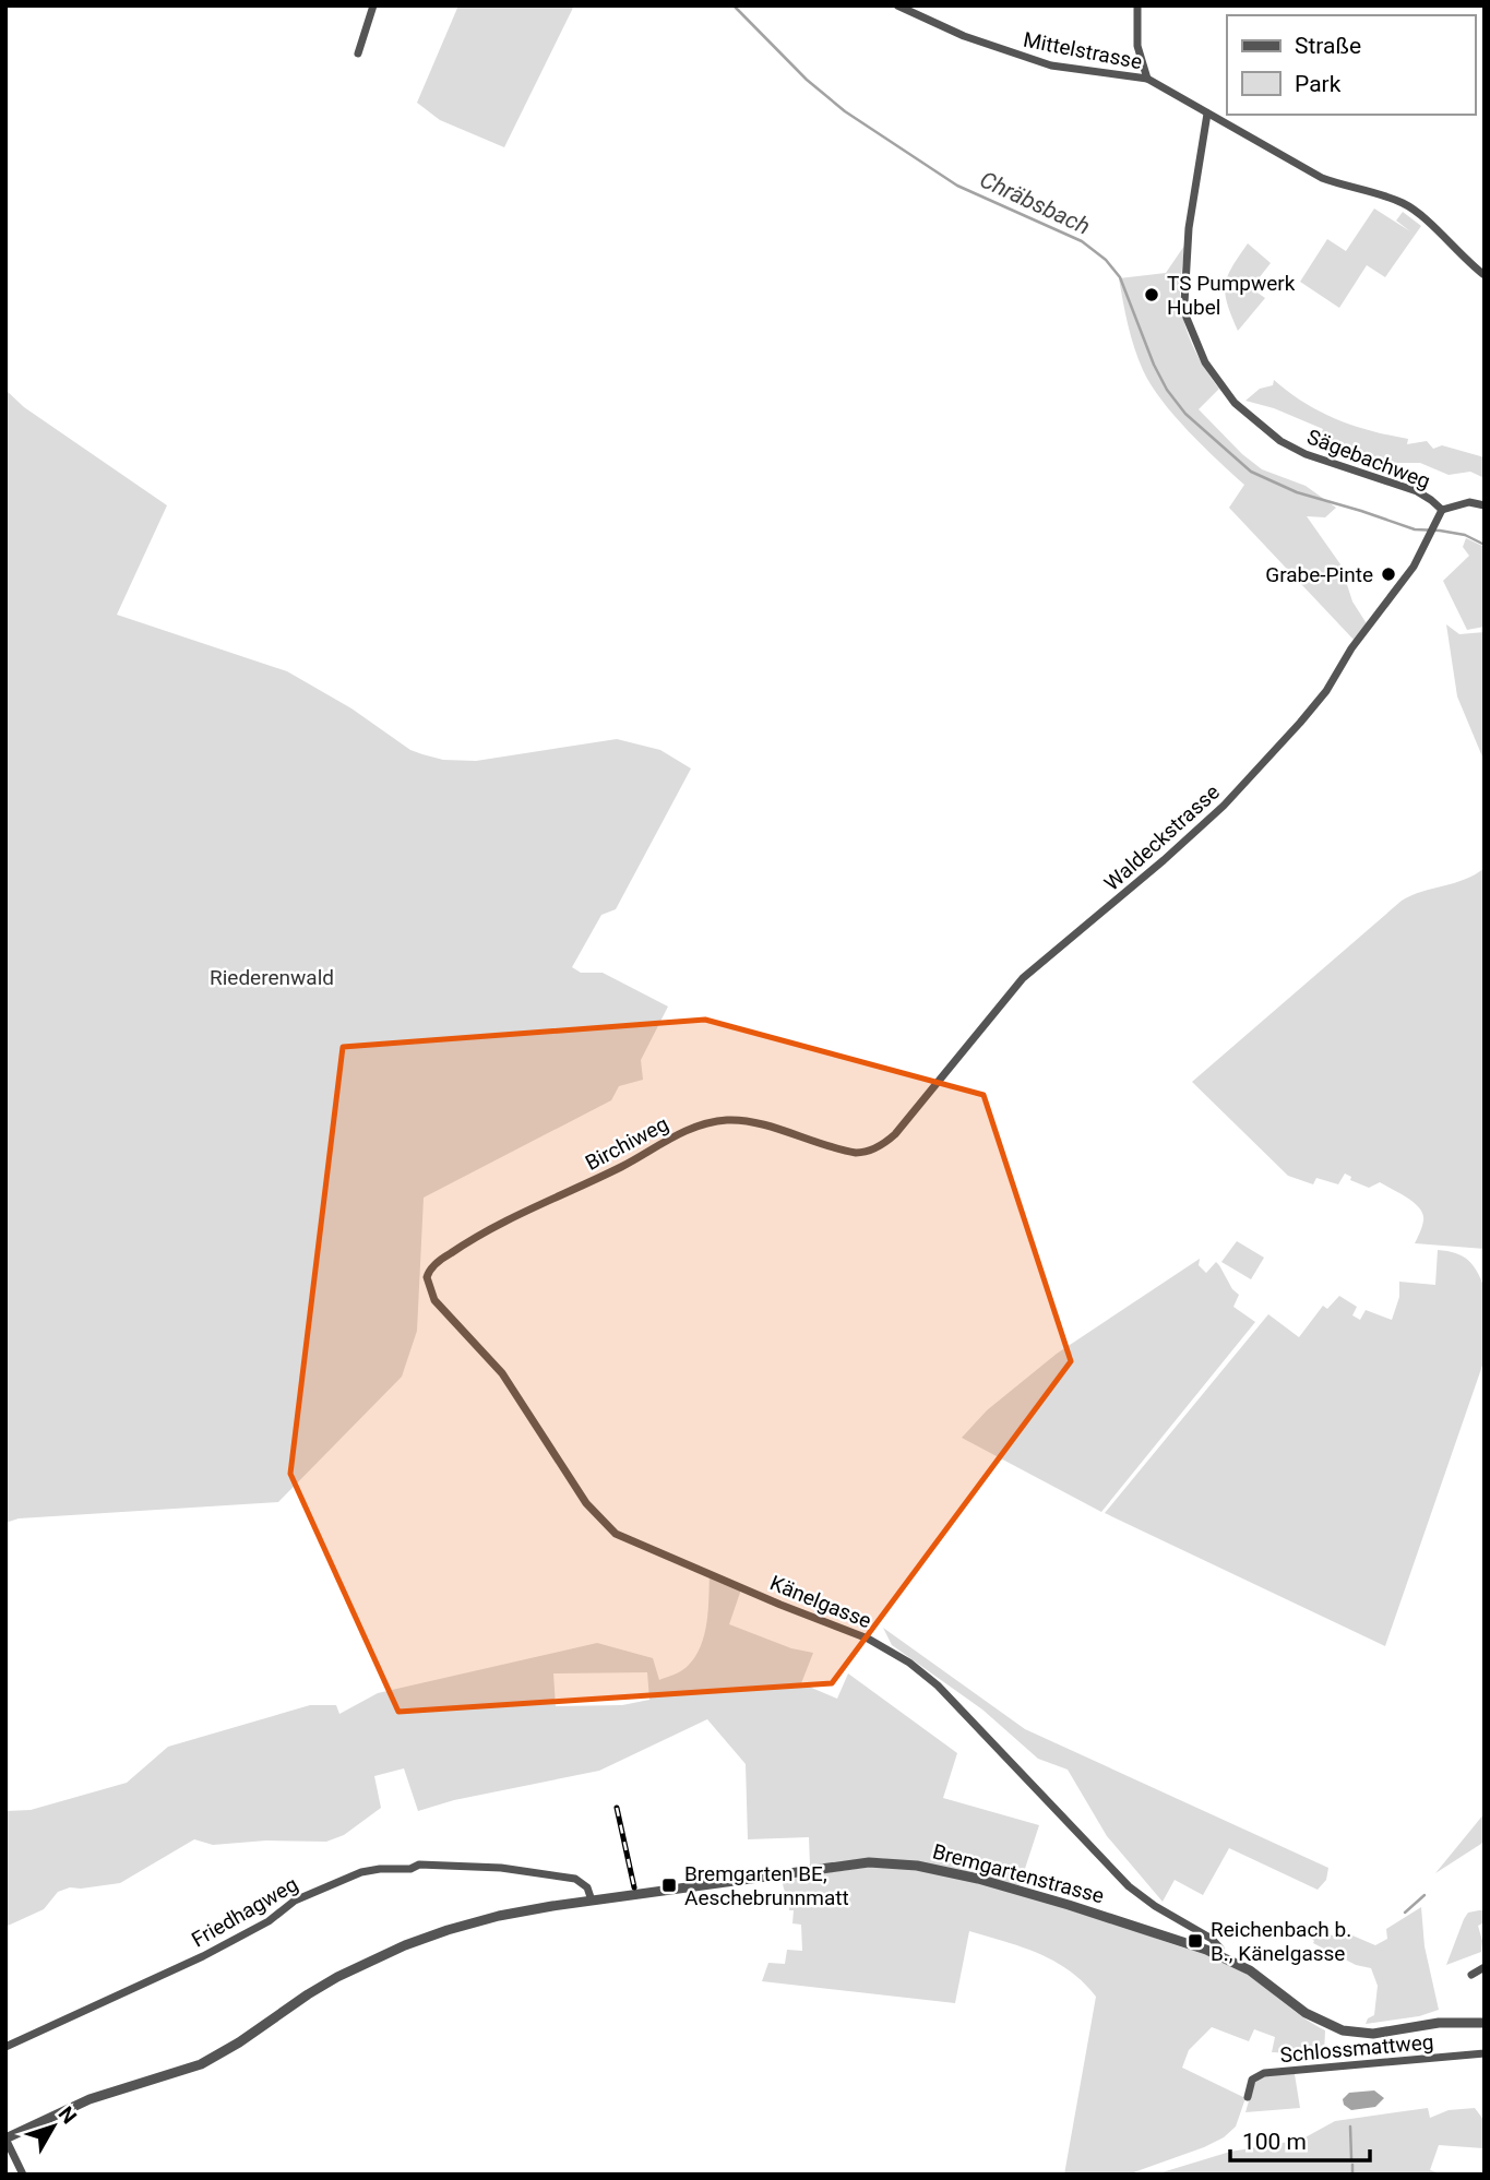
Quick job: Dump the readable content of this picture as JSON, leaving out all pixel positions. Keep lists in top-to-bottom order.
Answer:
{
  "streets": {
    "street": [
      "Mittelstrasse",
      "Sägebachweg",
      "Waldeckstrasse",
      "Birchiweg",
      "Känelgasse",
      "Bremgartenstrasse",
      "Friedhagweg",
      "Schlossmattweg"
    ]
  },
  "crossings": [
    ["Mittelstrasse", "Sägebachweg"],
    ["Sägebachweg", "Waldeckstrasse"],
    ["Waldeckstrasse", "Birchiweg"],
    ["Birchiweg", "Känelgasse"],
    ["Känelgasse", "Bremgartenstrasse"],
    ["Bremgartenstrasse", "Friedhagweg"]
  ],
  "water": ["Chräbsbach"],
  "parks": ["Riederenwald"],
  "places": {
    "other": ["TS Pumpwerk Hubel", "Grabe-Pinte"],
    "transit": ["Bremgarten BE, Aeschebrunnmatt", "Reichenbach b. B., Känelgasse"]
  },
  "legend": ["Straße", "Park"],
  "scale_bar": "100 m",
  "north": "top right"
}
